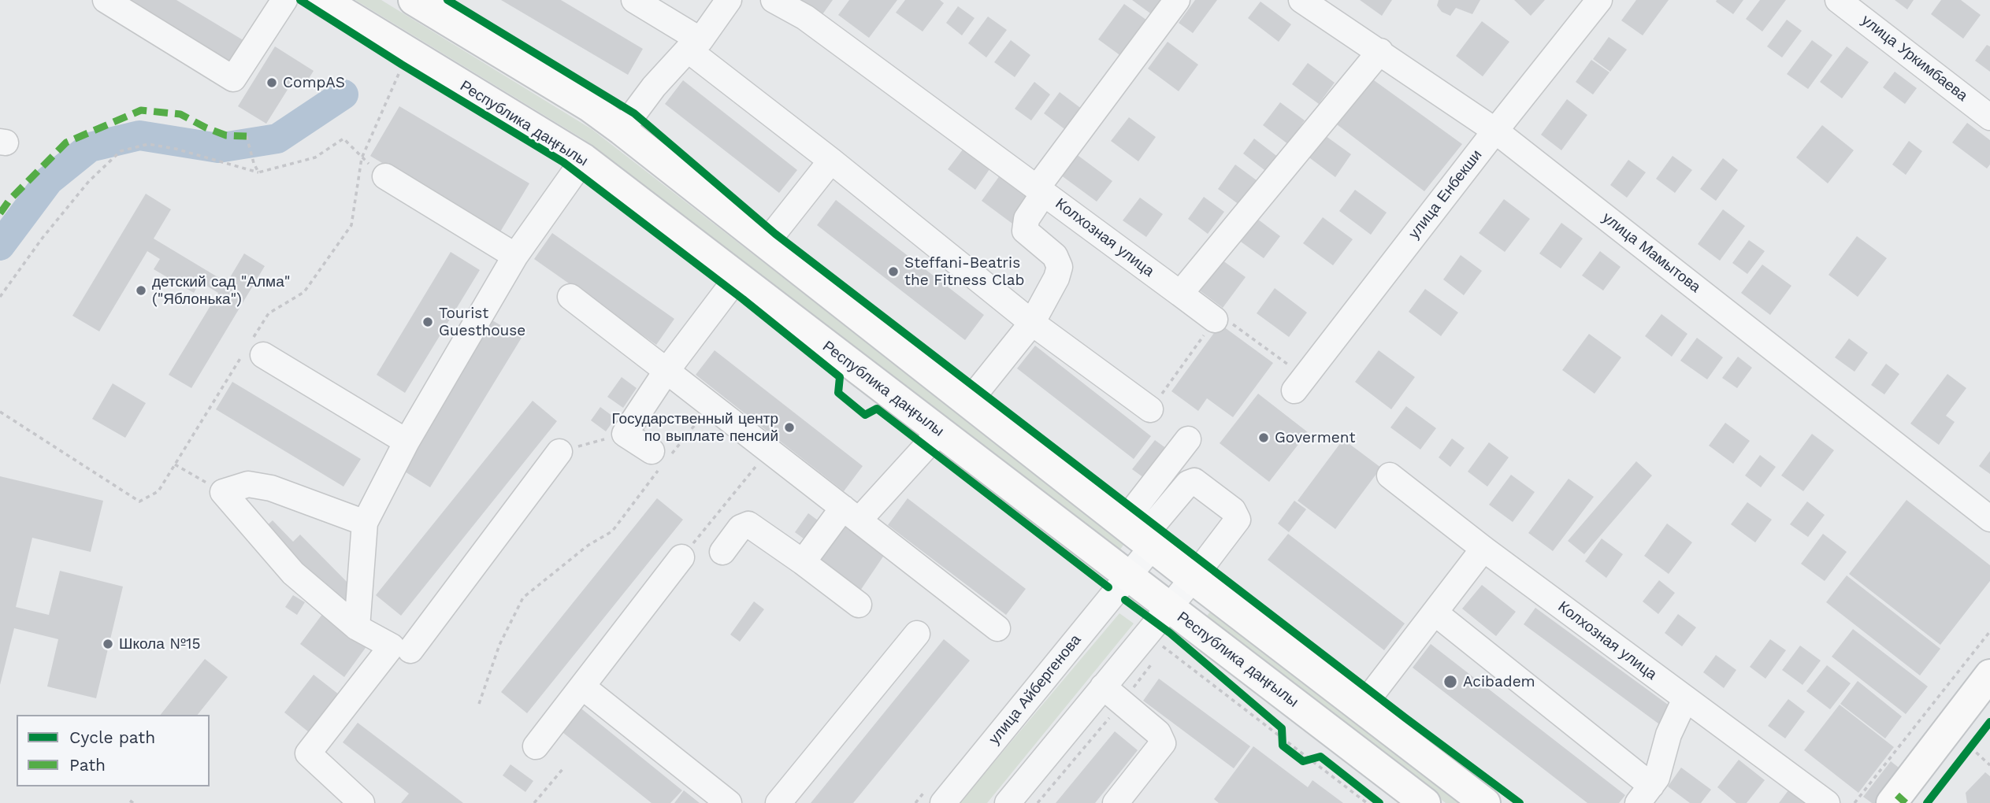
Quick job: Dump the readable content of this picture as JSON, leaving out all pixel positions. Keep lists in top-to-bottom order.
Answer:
{
  "streets": {
    "main road": ["Республика даңғылы"],
    "street": [
      "улица Уркимбаева",
      "улица Енбекши",
      "Колхозная улица",
      "улица Мамытова",
      "улица Айбергенова"
    ]
  },
  "crossings": [
    ["Республика даңғылы", "улица Айбергенова"],
    ["улица Енбекши", "улица Мамытова"]
  ],
  "places": [
    "CompAS",
    "Steffani-Beatris the Fitness Clab",
    "детский сад \"Алма\" (\"Яблонька\")",
    "Tourist Guesthouse",
    "Государственный центр по выплате пенсий",
    "Goverment",
    "Школа №15",
    "Acibadem"
  ],
  "legend": ["Cycle path", "Path"]
}
